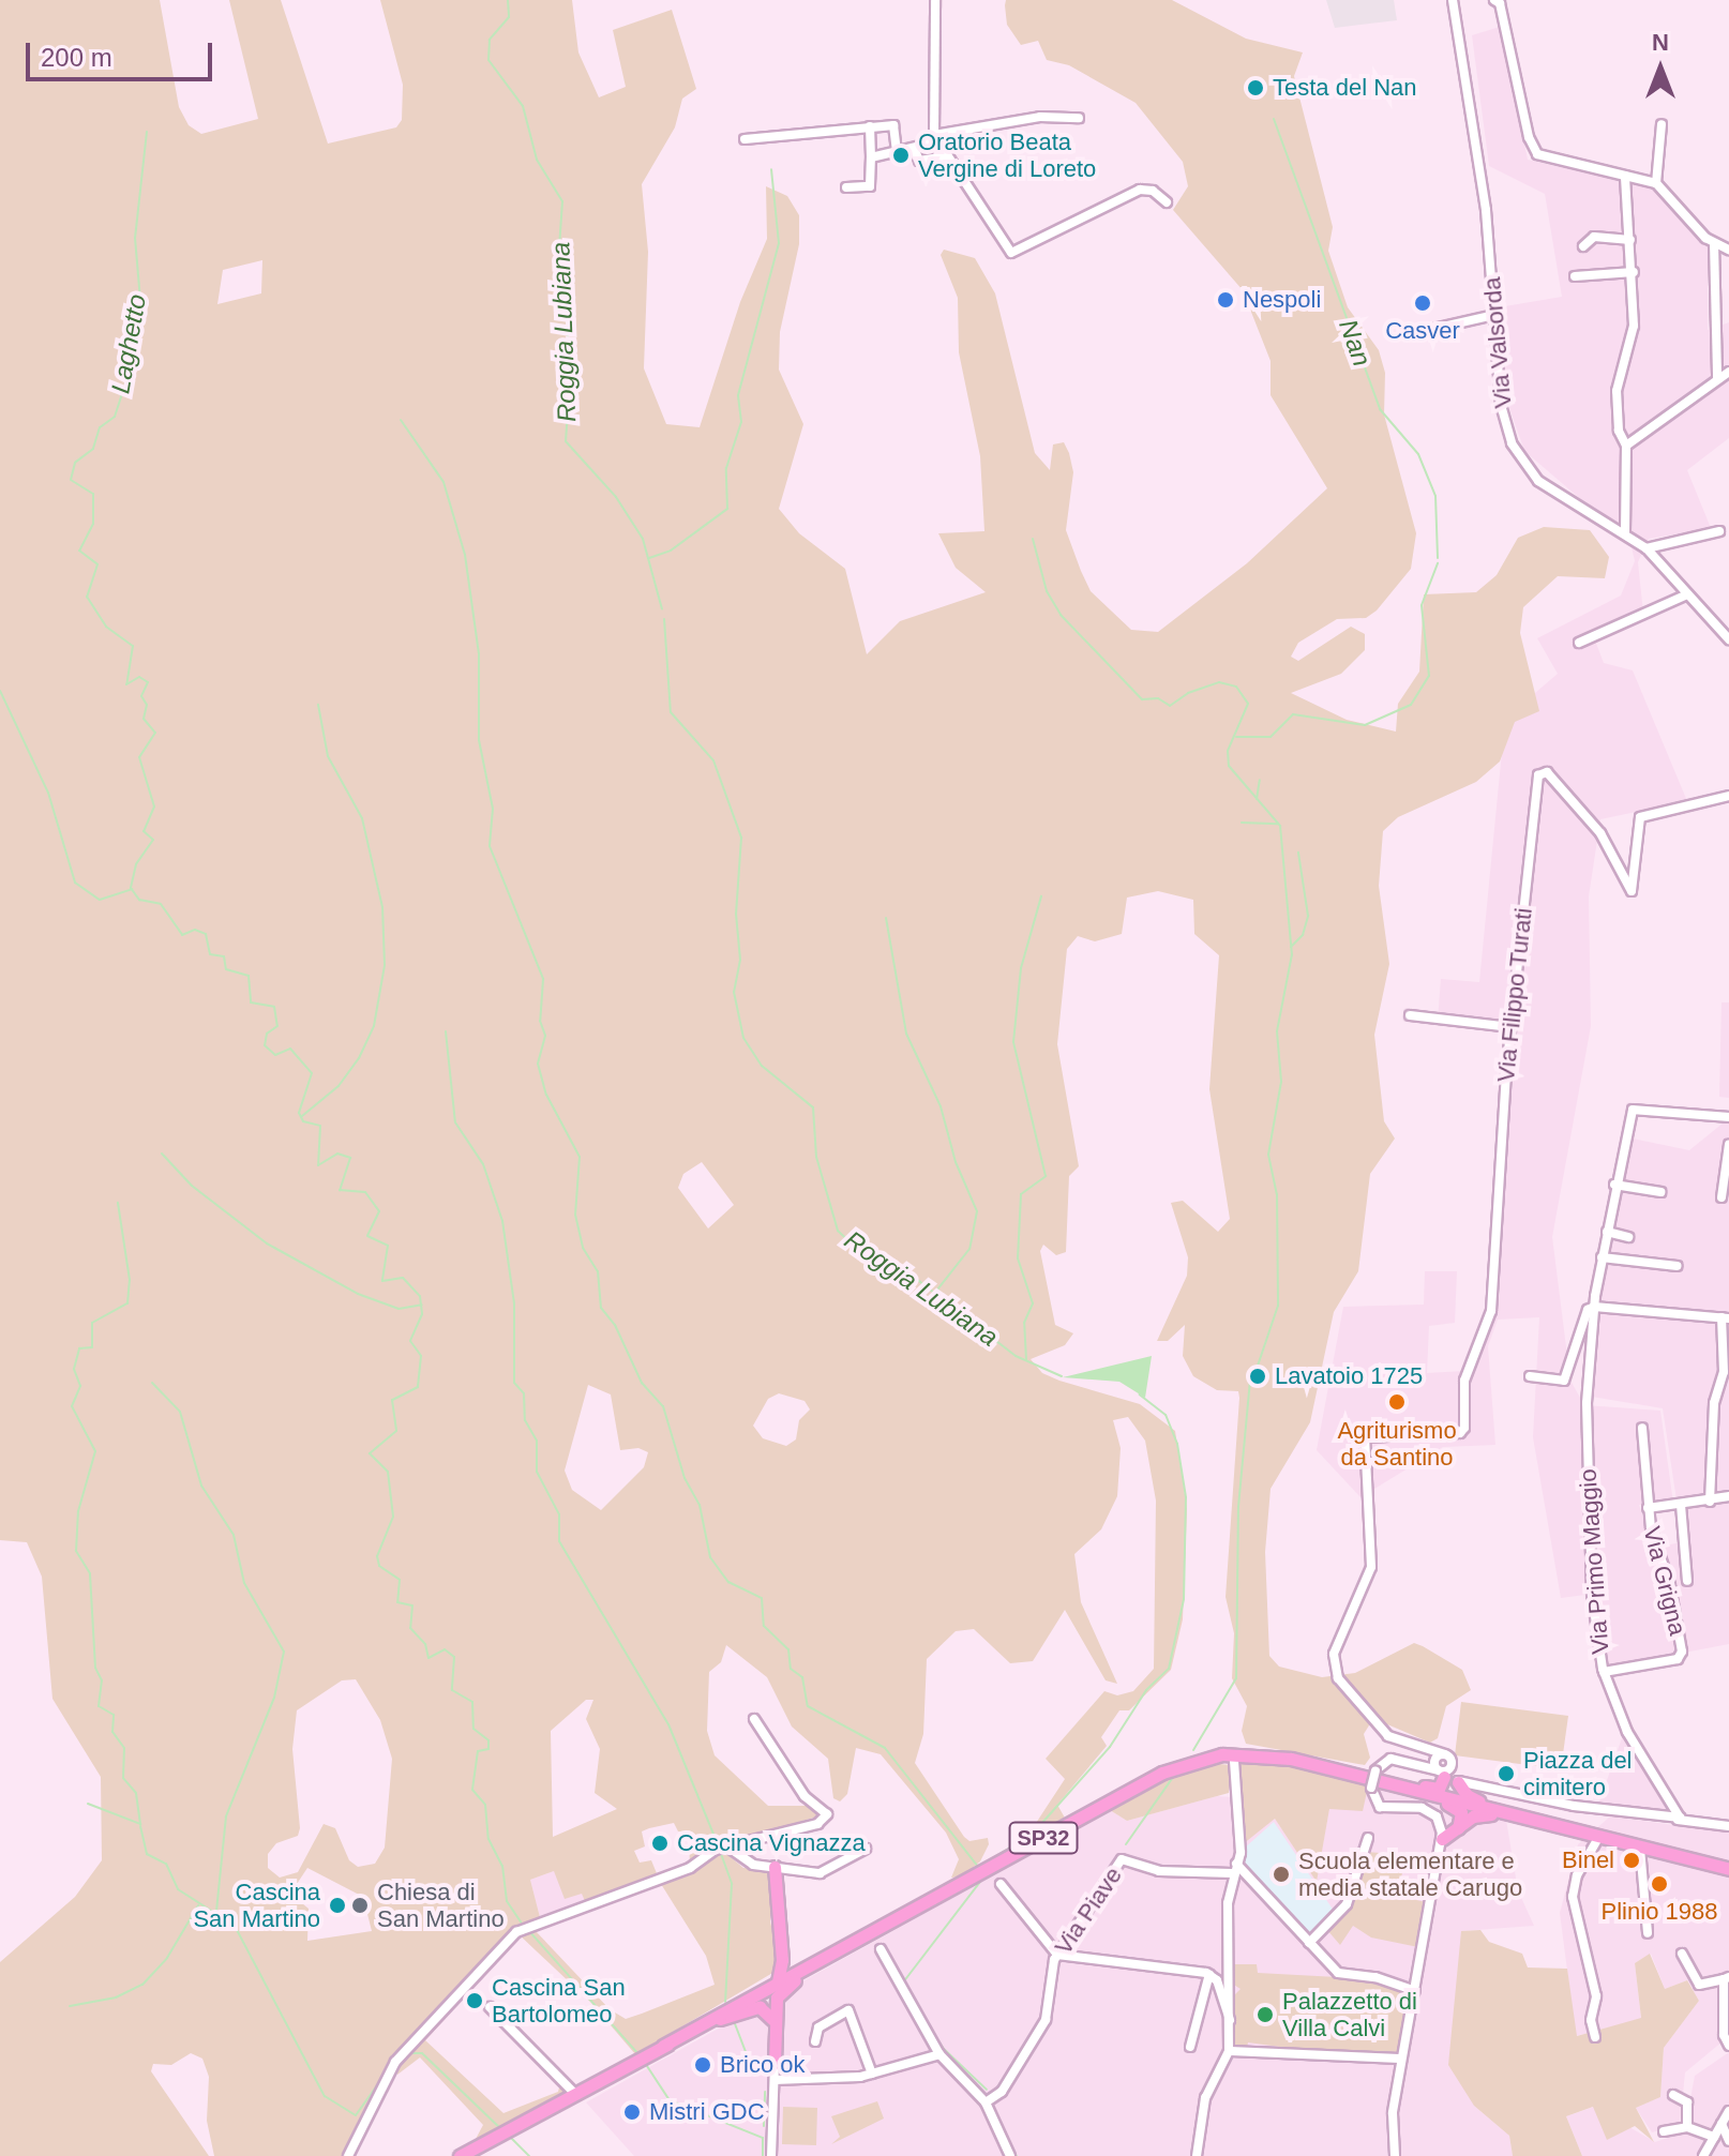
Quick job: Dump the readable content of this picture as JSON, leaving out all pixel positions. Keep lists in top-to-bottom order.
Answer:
{
  "streets": {
    "main road": ["SP32"],
    "street": [
      "Via Valsorda",
      "Via Filippo Turati",
      "Via Primo Maggio",
      "Via Grigna",
      "Via Piave"
    ]
  },
  "crossings": [
    ["Via Primo Maggio", "Via Grigna"]
  ],
  "water": ["Roggia Lubiana", "Nan", "Laghetto"],
  "places": [
    "Testa del Nan",
    "Oratorio Beata Vergine di Loreto",
    "Nespoli",
    "Casver",
    "Lavatoio 1725",
    "Agriturismo da Santino",
    "Piazza del cimitero",
    "Cascina Vignazza",
    "Binel",
    "Scuola elementare e media statale Carugo",
    "Plinio 1988",
    "Cascina San Martino",
    "Chiesa di San Martino",
    "Cascina San Bartolomeo",
    "Palazzetto di Villa Calvi",
    "Brico ok",
    "Mistri GDC"
  ],
  "scale_bar": "200 m",
  "north": "top"
}
